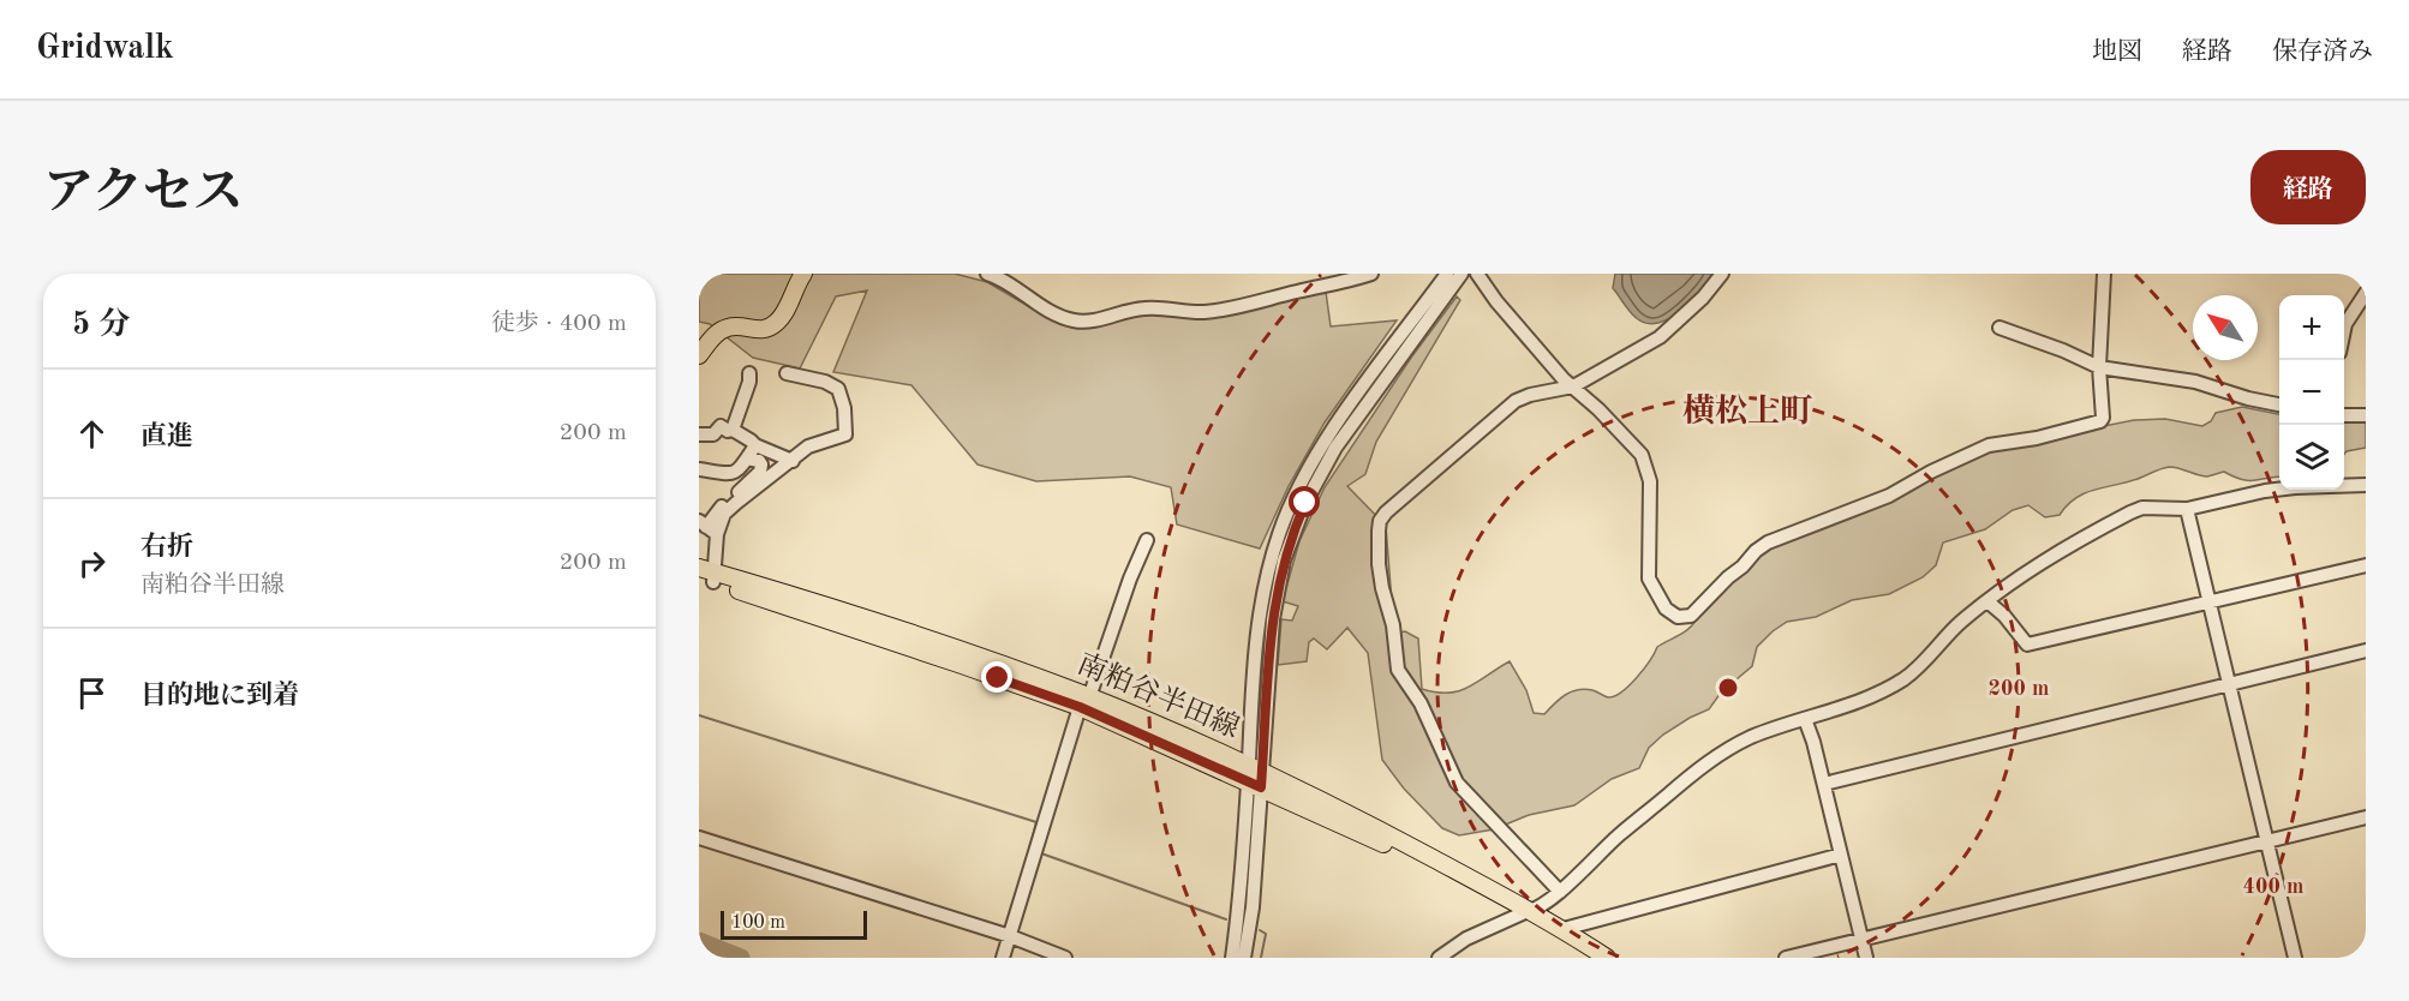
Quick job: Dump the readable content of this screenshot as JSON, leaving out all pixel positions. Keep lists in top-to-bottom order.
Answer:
{
  "streets": {
    "main road": ["南粕谷半田線"]
  },
  "districts": ["横松上町"],
  "scale_bar": "100 m",
  "north": "top left",
  "page": {
    "header": "Gridwalk",
    "nav": ["地図", "経路", "保存済み"],
    "title": "アクセス",
    "buttons": "経路",
    "heading": ["5 分", "徒歩 · 400 m"],
    "map_buttons": ["+", "−"],
    "list": [
      ["直進", "200 m"],
      ["右折", "南粕谷半田線", "200 m"],
      "目的地に到着"
    ],
    "scale": "100 m"
  },
  "rings": ["200 m", "400 m"]
}
